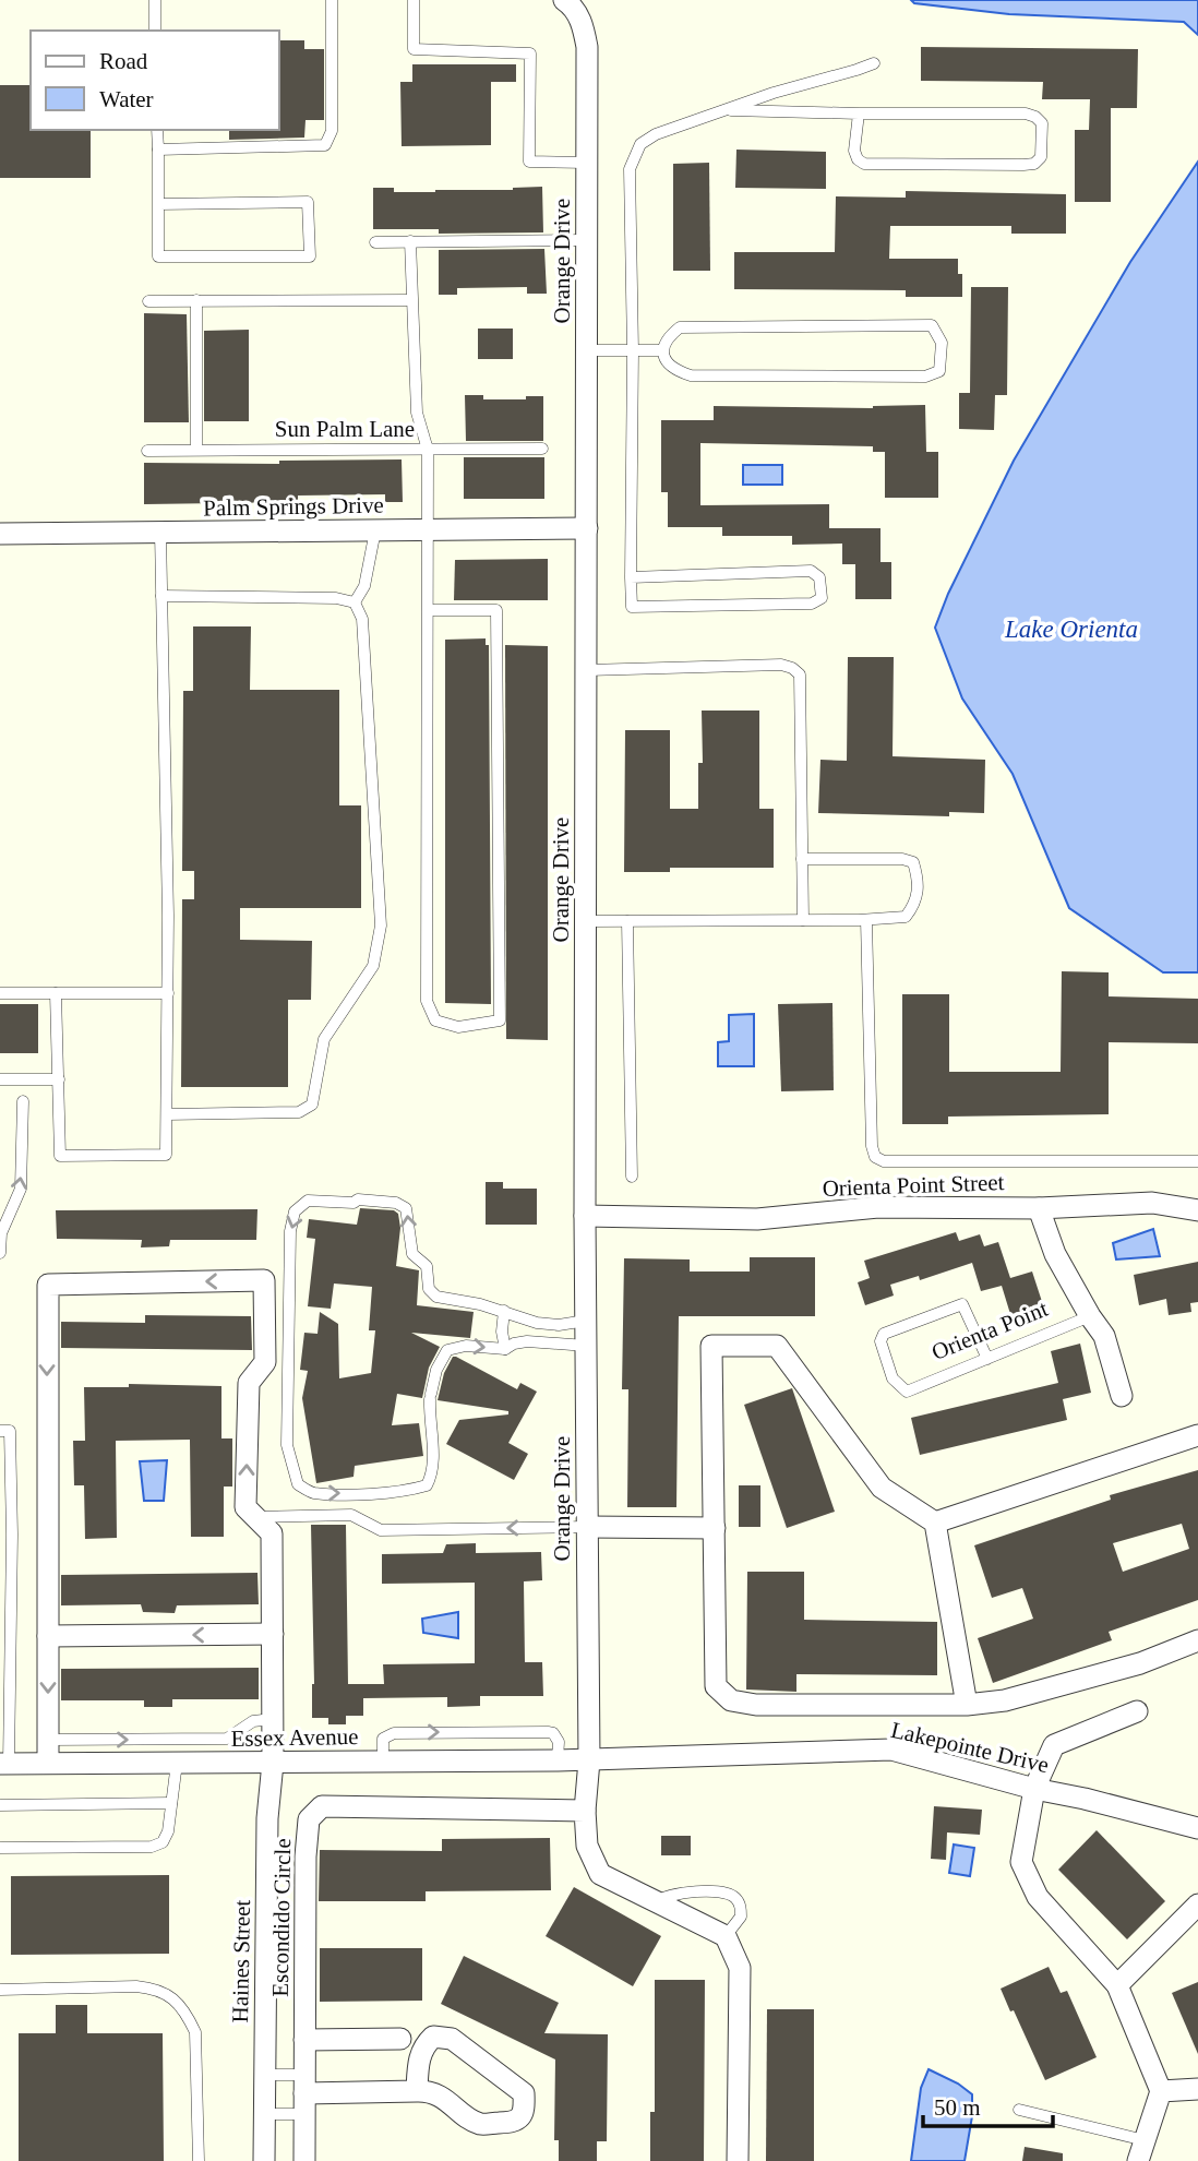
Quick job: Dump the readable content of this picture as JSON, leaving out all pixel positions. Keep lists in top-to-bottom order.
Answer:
{
  "streets": {
    "street": [
      "Orange Drive",
      "Palm Springs Drive",
      "Orienta Point Street",
      "Orienta Point",
      "Essex Avenue",
      "Lakepointe Drive",
      "Escondido Circle",
      "Haines Street"
    ],
    "lane": ["Sun Palm Lane"]
  },
  "crossings": [
    ["Orange Drive", "Palm Springs Drive"],
    ["Orange Drive", "Orienta Point Street"],
    ["Orange Drive", "Essex Avenue"],
    ["Orange Drive", "Lakepointe Drive"],
    ["Orienta Point Street", "Orienta Point"],
    ["Essex Avenue", "Lakepointe Drive"],
    ["Essex Avenue", "Haines Street"]
  ],
  "water": ["Lake Orienta"],
  "legend": ["Road", "Water"],
  "scale_bar": "50 m"
}
